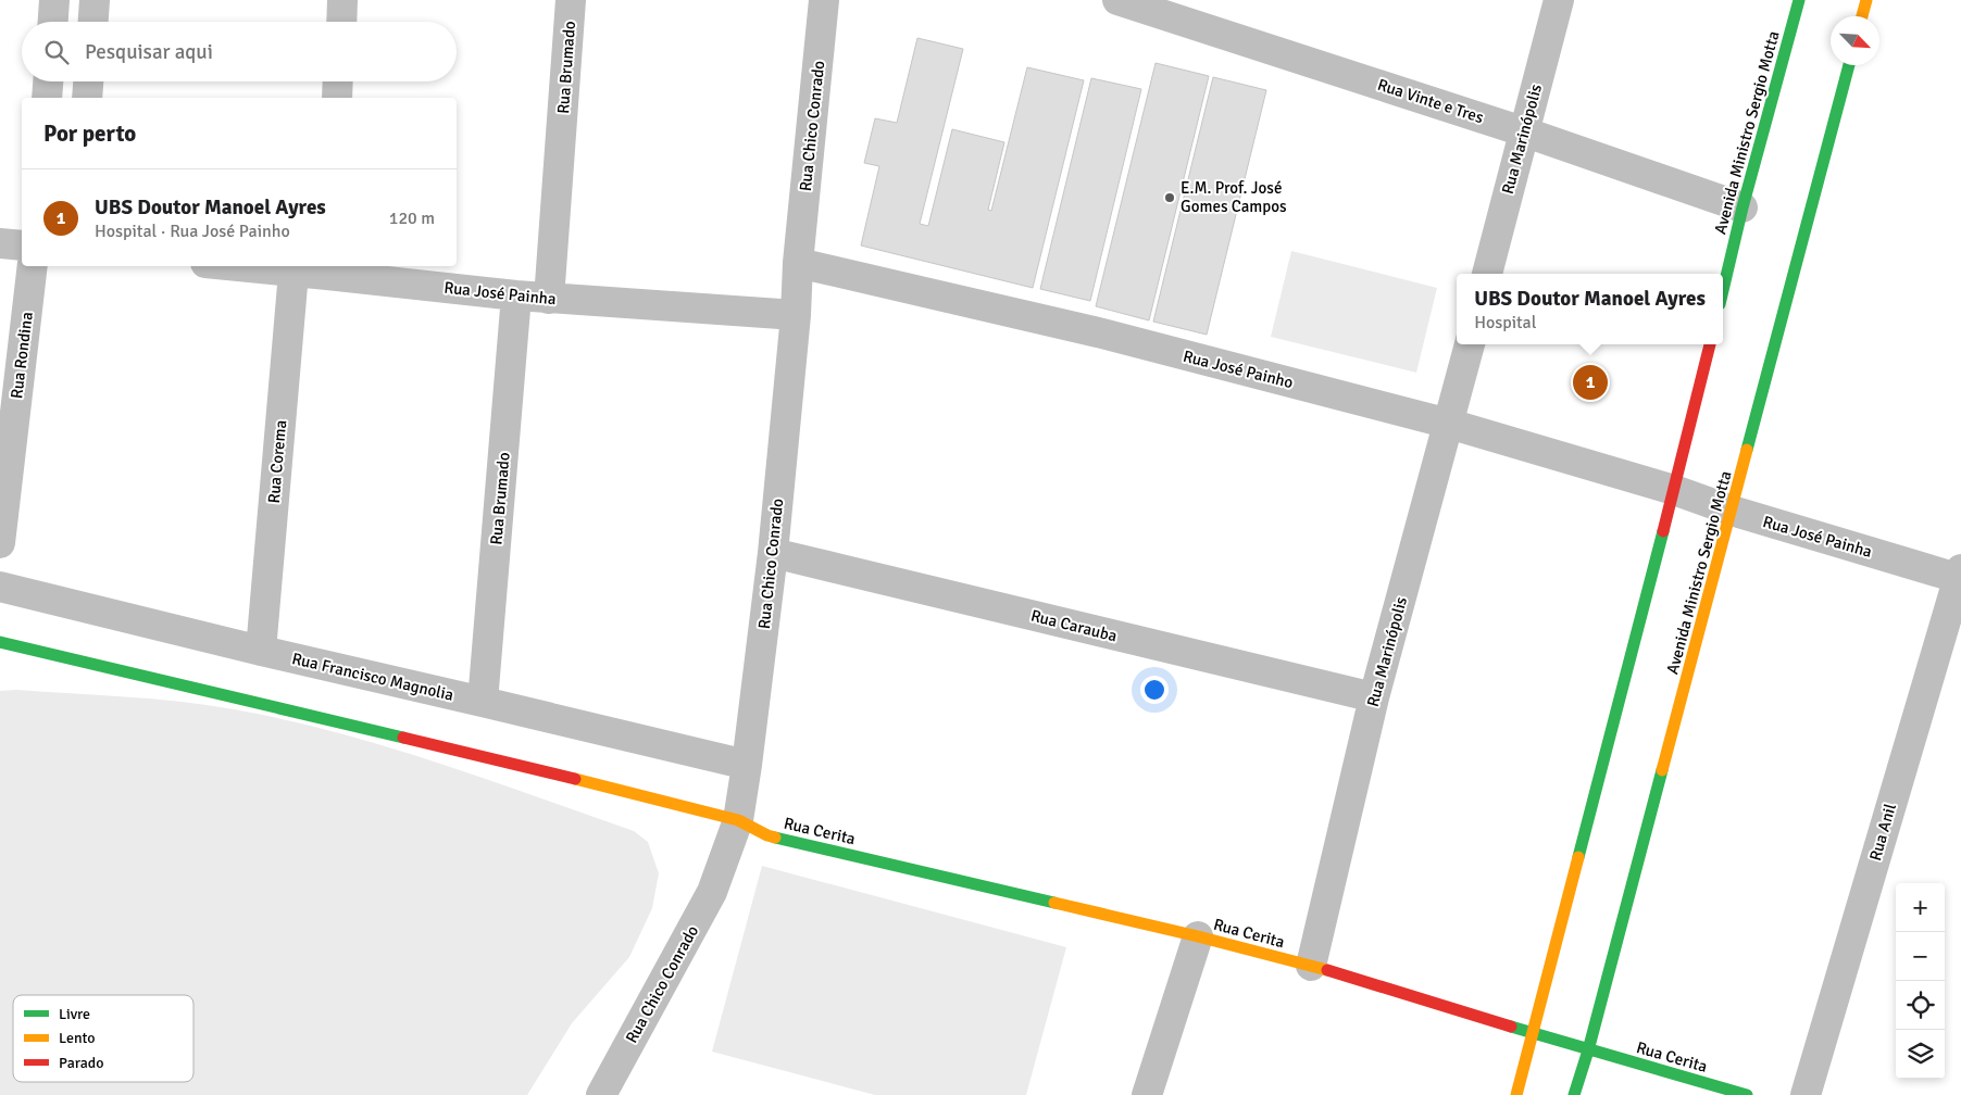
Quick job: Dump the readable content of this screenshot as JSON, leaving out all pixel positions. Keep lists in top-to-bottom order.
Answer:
{
  "streets": {
    "street": [
      "Rua Brumado",
      "Rua Vinte e Tres",
      "Rua Chico Conrado",
      "Avenida Ministro Sergio Motta",
      "Rua Marinópolis",
      "Rua José Painha",
      "Rua Rondina",
      "Rua José Painho",
      "Rua Corema",
      "Rua Carauba",
      "Rua Francisco Magnolia",
      "Rua Cerita",
      "Rua Anil"
    ]
  },
  "crossings": [
    ["Rua Brumado", "Rua José Painha"],
    ["Rua Brumado", "Rua Francisco Magnolia"],
    ["Rua Vinte e Tres", "Avenida Ministro Sergio Motta"],
    ["Rua Vinte e Tres", "Rua Marinópolis"],
    ["Rua Chico Conrado", "Rua José Painha"],
    ["Rua Chico Conrado", "Rua José Painho"],
    ["Rua Chico Conrado", "Rua Carauba"],
    ["Rua Chico Conrado", "Rua Francisco Magnolia"],
    ["Rua Chico Conrado", "Rua Cerita"],
    ["Avenida Ministro Sergio Motta", "Rua José Painha"],
    ["Avenida Ministro Sergio Motta", "Rua Cerita"],
    ["Rua Marinópolis", "Rua José Painho"],
    ["Rua Marinópolis", "Rua Carauba"],
    ["Rua Marinópolis", "Rua Cerita"],
    ["Rua José Painha", "Rua José Painho"],
    ["Rua José Painha", "Rua Corema"],
    ["Rua José Painha", "Rua Anil"],
    ["Rua Corema", "Rua Francisco Magnolia"]
  ],
  "places": ["E.M. Prof. José Gomes Campos"],
  "legend": ["Livre", "Lento", "Parado"],
  "north": "bottom right",
  "page": {
    "search": "Pesquisar aqui",
    "heading": "Por perto",
    "list": [
      {
        "mark": "1",
        "name": "UBS Doutor Manoel Ayres",
        "note": "Hospital · Rua José Painho",
        "value": "120 m"
      }
    ],
    "popup": ["UBS Doutor Manoel Ayres", "Hospital"],
    "pins": "1",
    "map_buttons": ["+", "−"]
  }
}
